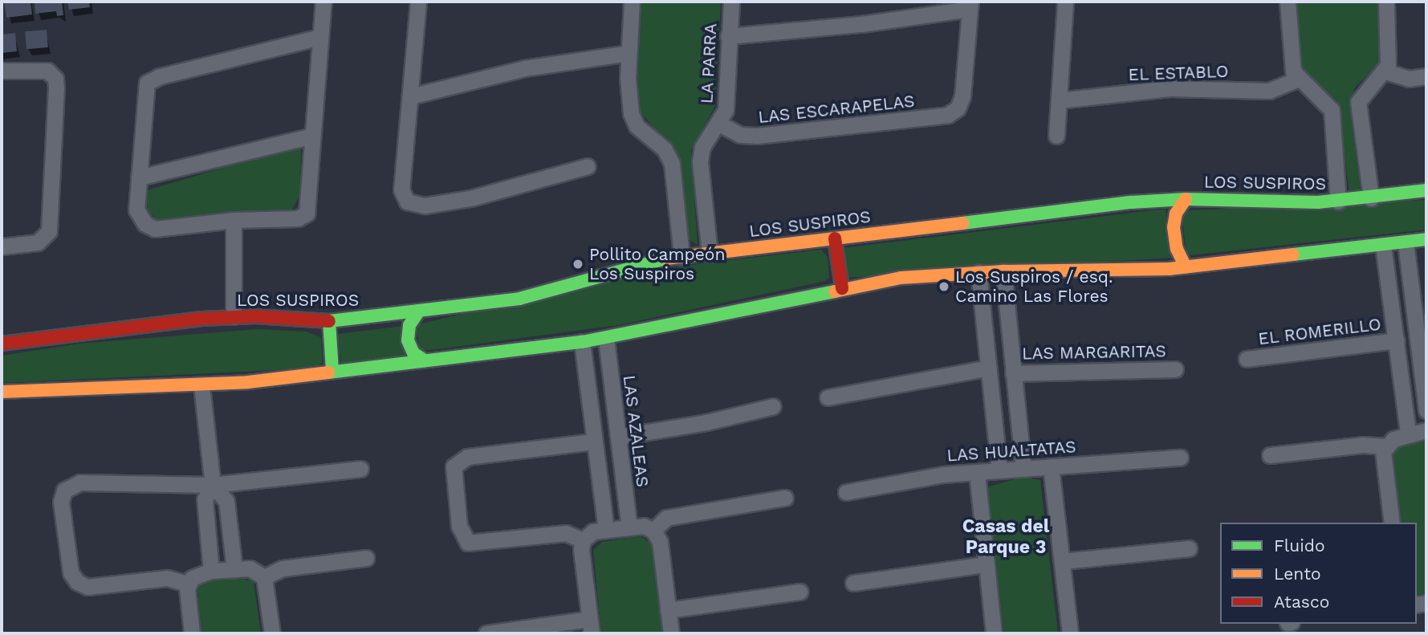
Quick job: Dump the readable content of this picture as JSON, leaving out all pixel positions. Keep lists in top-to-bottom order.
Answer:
{
  "streets": {
    "street": [
      "LA PARRA",
      "EL ESTABLO",
      "LAS ESCARAPELAS",
      "LOS SUSPIROS",
      "EL ROMERILLO",
      "LAS MARGARITAS",
      "LAS AZALEAS",
      "LAS HUALTATAS"
    ]
  },
  "crossings": [
    ["LA PARRA", "LAS ESCARAPELAS"],
    ["LA PARRA", "LOS SUSPIROS"]
  ],
  "districts": ["Casas del Parque 3"],
  "places": ["Pollito Campeón Los Suspiros", "Los Suspiros / esq. Camino Las Flores"],
  "legend": ["Fluido", "Lento", "Atasco"]
}
